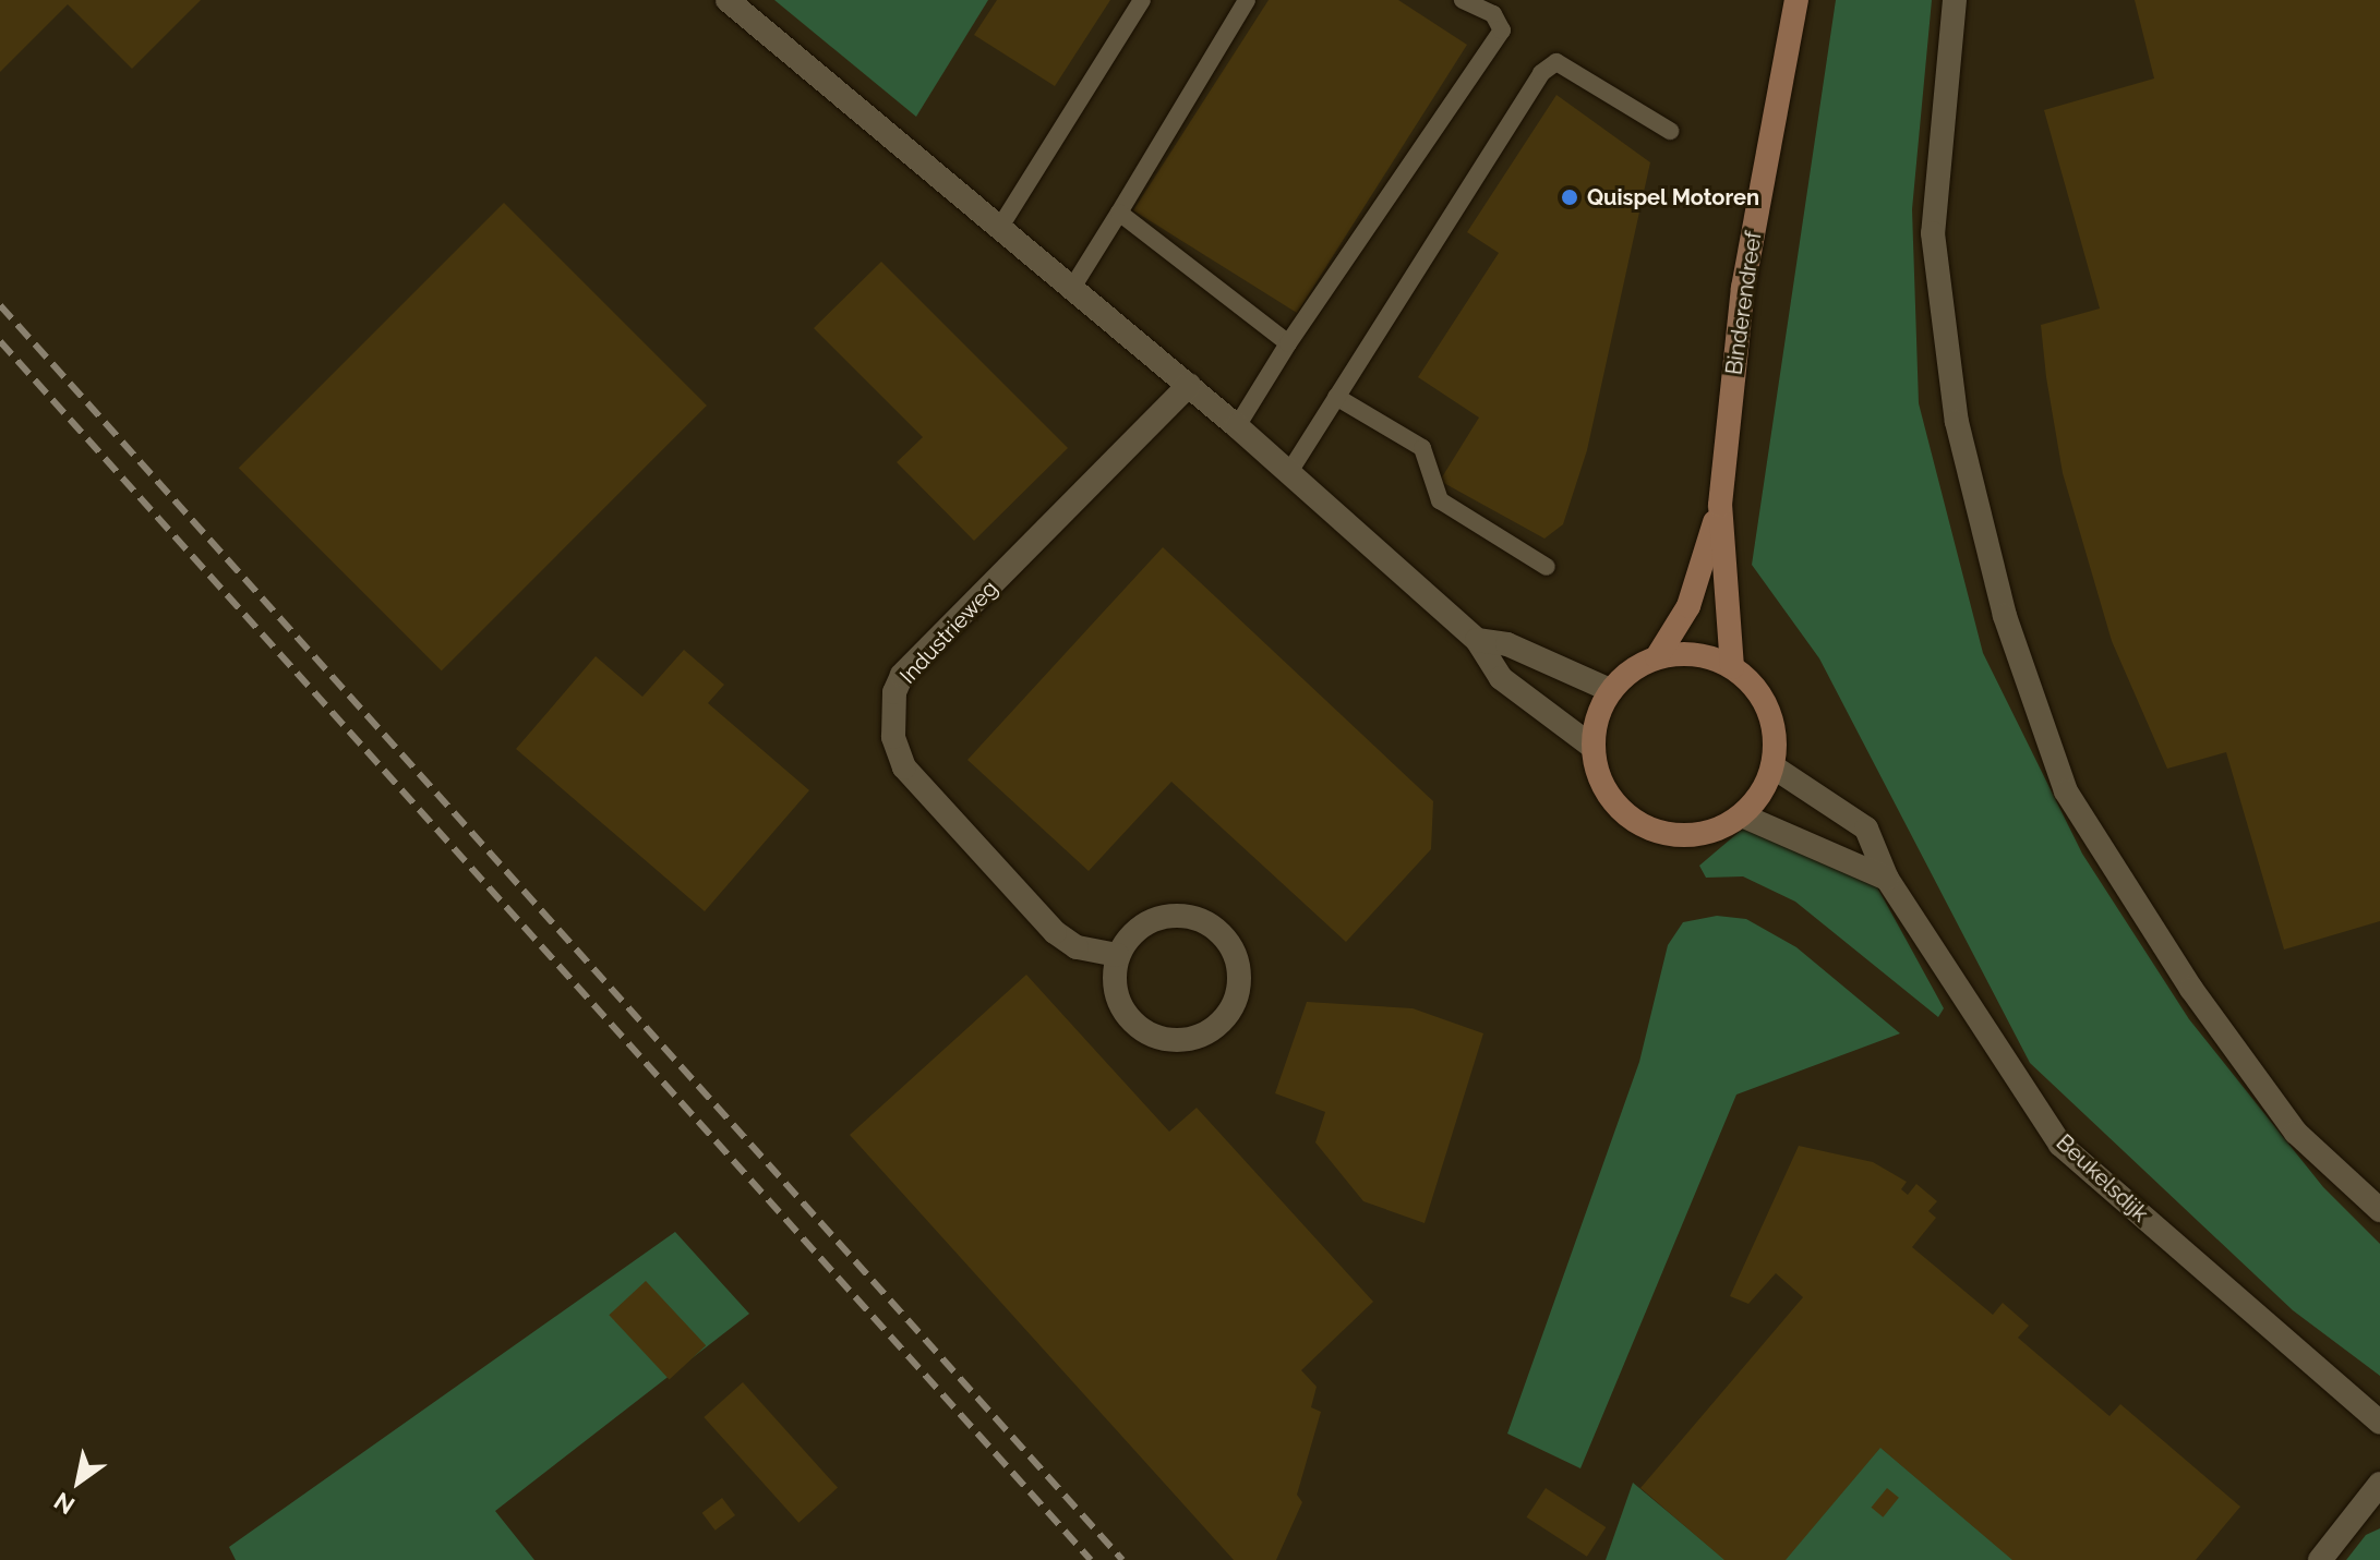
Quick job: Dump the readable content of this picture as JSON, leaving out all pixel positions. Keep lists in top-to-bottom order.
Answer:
{
  "streets": {
    "main road": ["Binderendreef"],
    "street": ["Industrieweg", "Beukelsdijk"]
  },
  "crossings": [
    ["Binderendreef", "Beukelsdijk"]
  ],
  "places": ["Quispel Motoren"],
  "north": "bottom left"
}
